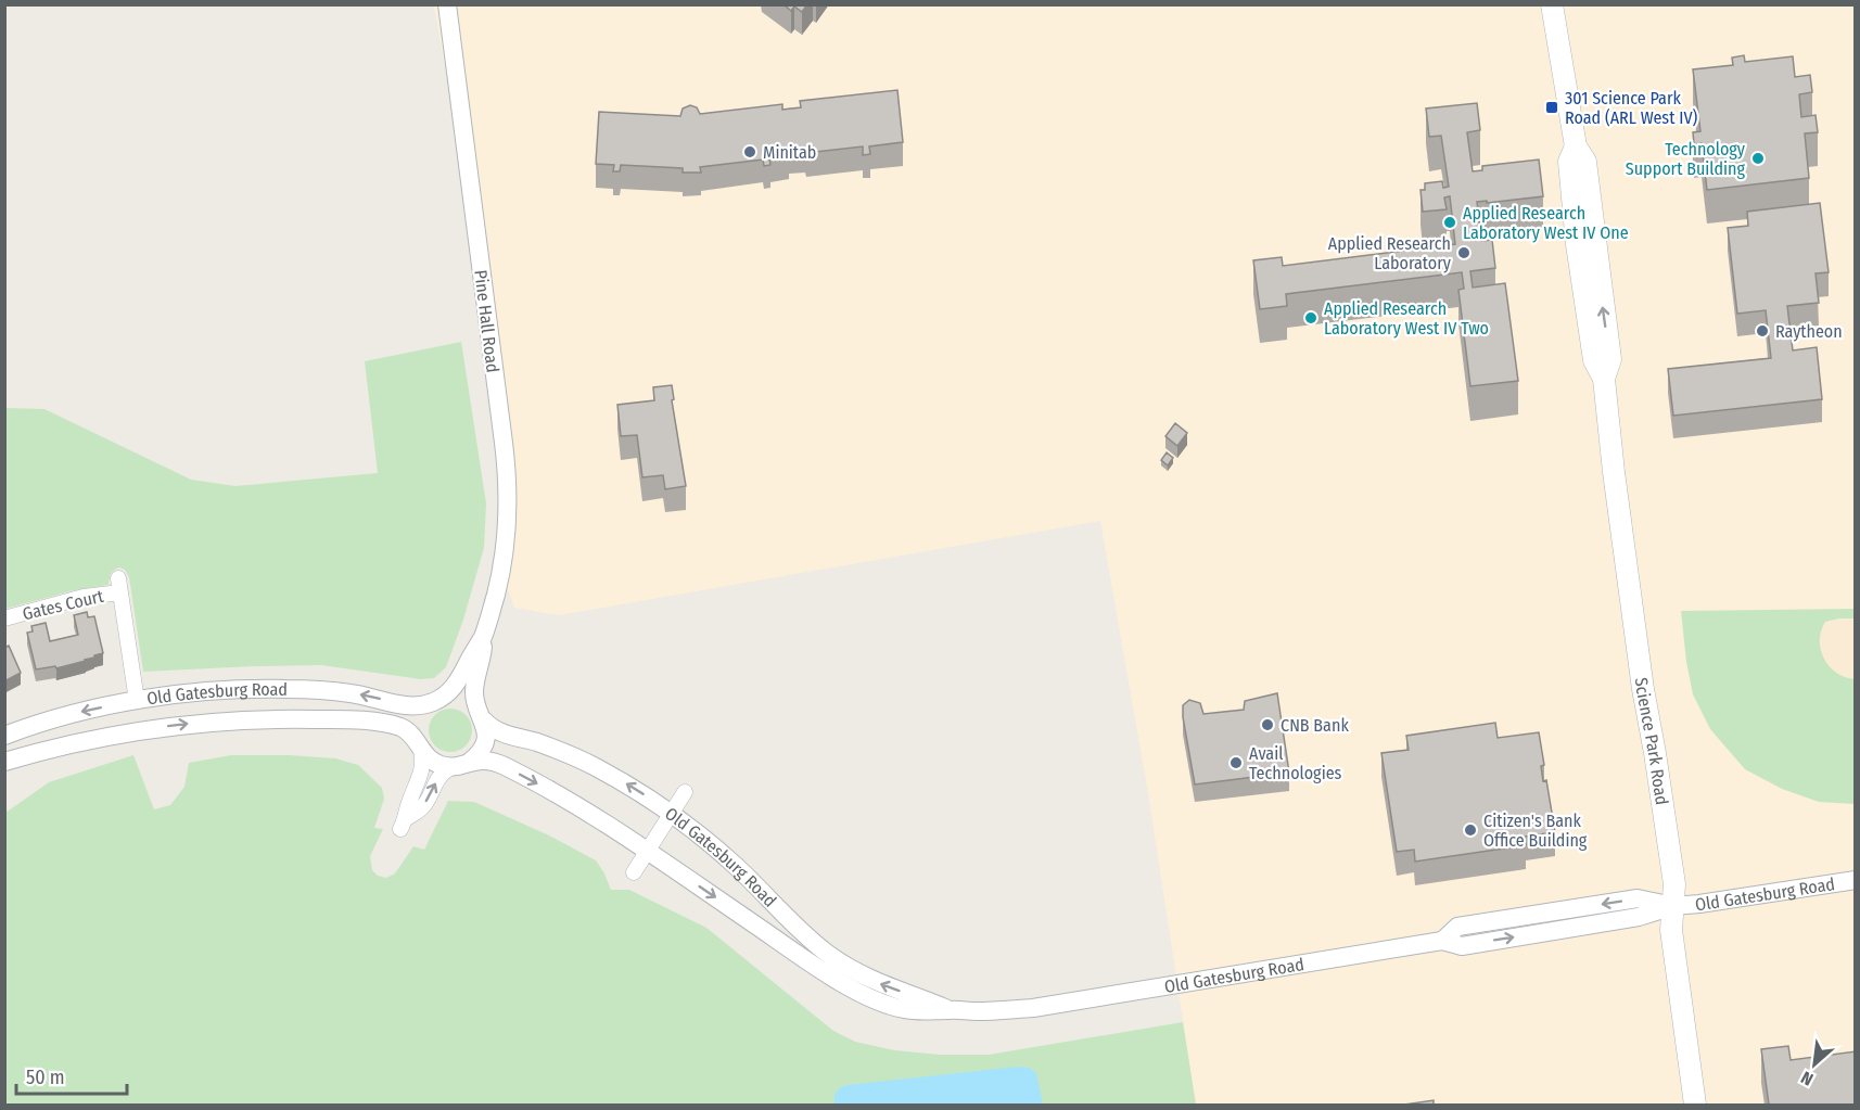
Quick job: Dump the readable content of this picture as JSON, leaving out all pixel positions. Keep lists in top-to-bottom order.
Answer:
{
  "streets": {
    "main road": ["Science Park Road"],
    "street": ["Pine Hall Road", "Gates Court", "Old Gatesburg Road"]
  },
  "crossings": [
    ["Pine Hall Road", "Old Gatesburg Road"],
    ["Gates Court", "Old Gatesburg Road"],
    ["Old Gatesburg Road", "Science Park Road"]
  ],
  "places": {
    "transit": ["301 Science Park Road (ARL West IV)"],
    "other": [
      "Minitab",
      "Technology Support Building",
      "Applied Research Laboratory West IV One",
      "Applied Research Laboratory",
      "Applied Research Laboratory West IV Two",
      "Raytheon",
      "CNB Bank",
      "Avail Technologies",
      "Citizen's Bank Office Building"
    ]
  },
  "scale_bar": "50 m",
  "north": "bottom left"
}
